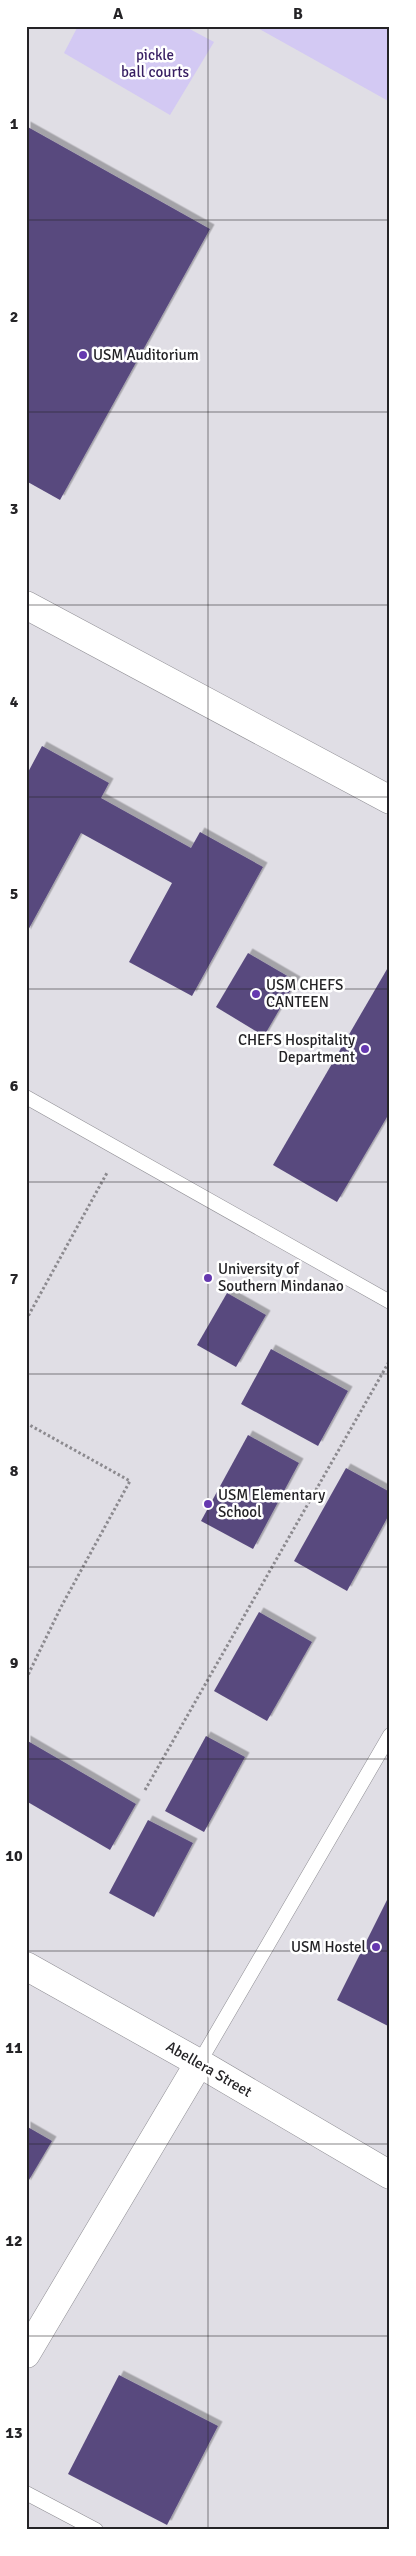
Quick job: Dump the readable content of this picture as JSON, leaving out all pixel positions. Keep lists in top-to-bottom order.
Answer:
{
  "streets": {
    "street": ["Abellera Street"]
  },
  "parks": ["pickle ball courts"],
  "places": [
    "USM Auditorium",
    "USM CHEFS CANTEEN",
    "CHEFS Hospitality Department",
    "University of Southern Mindanao",
    "USM Elementary School",
    "USM Hostel"
  ],
  "grid": {
    "columns": ["A", "B"],
    "rows": [
      "1",
      "2",
      "3",
      "4",
      "5",
      "6",
      "7",
      "8",
      "9",
      "10",
      "11",
      "12",
      "13"
    ]
  }
}
